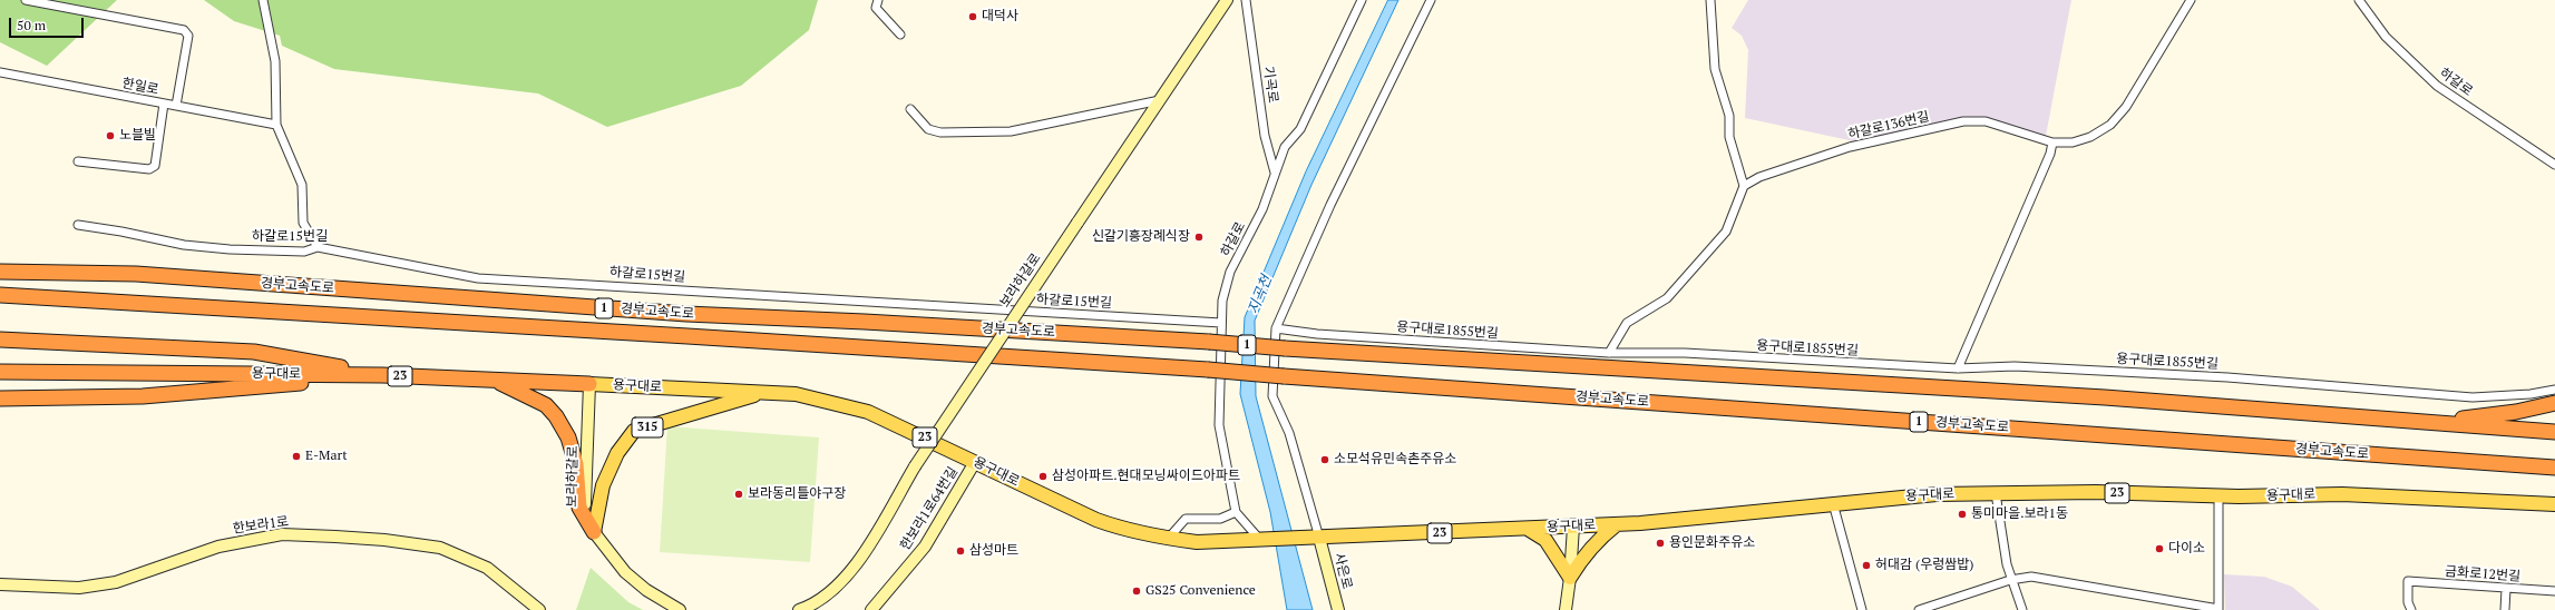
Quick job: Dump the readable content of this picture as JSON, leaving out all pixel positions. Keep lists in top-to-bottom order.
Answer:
{
  "streets": {
    "highway": [
      "경부고속도로",
      "1",
      "용구대로",
      "23"
    ],
    "main road": [
      "보라하갈로",
      "315",
      "한보라1로64번길",
      "한보라1로",
      "사은로"
    ],
    "street": [
      "하갈로",
      "기곡로",
      "한일로",
      "하갈로136번길",
      "하갈로15번길",
      "용구대로1855번길",
      "금화로12번길"
    ]
  },
  "crossings": [
    ["하갈로", "기곡로"],
    ["하갈로", "하갈로15번길"],
    ["보라하갈로", "용구대로"],
    ["보라하갈로", "315"],
    ["경부고속도로", "1"],
    ["용구대로", "23"],
    ["용구대로", "315"],
    ["용구대로", "한보라1로64번길"],
    ["용구대로", "사은로"],
    ["23", "사은로"]
  ],
  "water": ["지곡천"],
  "places": [
    "대덕사",
    "노블빌",
    "신갈기흥장례식장",
    "E-Mart",
    "소모석유민속촌주유소",
    "삼성아파트.현대모닝싸이드아파트",
    "보라동리틀야구장",
    "통미마을.보라1동",
    "용인문화주유소",
    "다이소",
    "삼성마트",
    "허대감 (우렁쌈밥)",
    "GS25 Convenience"
  ],
  "scale_bar": "50 m"
}
